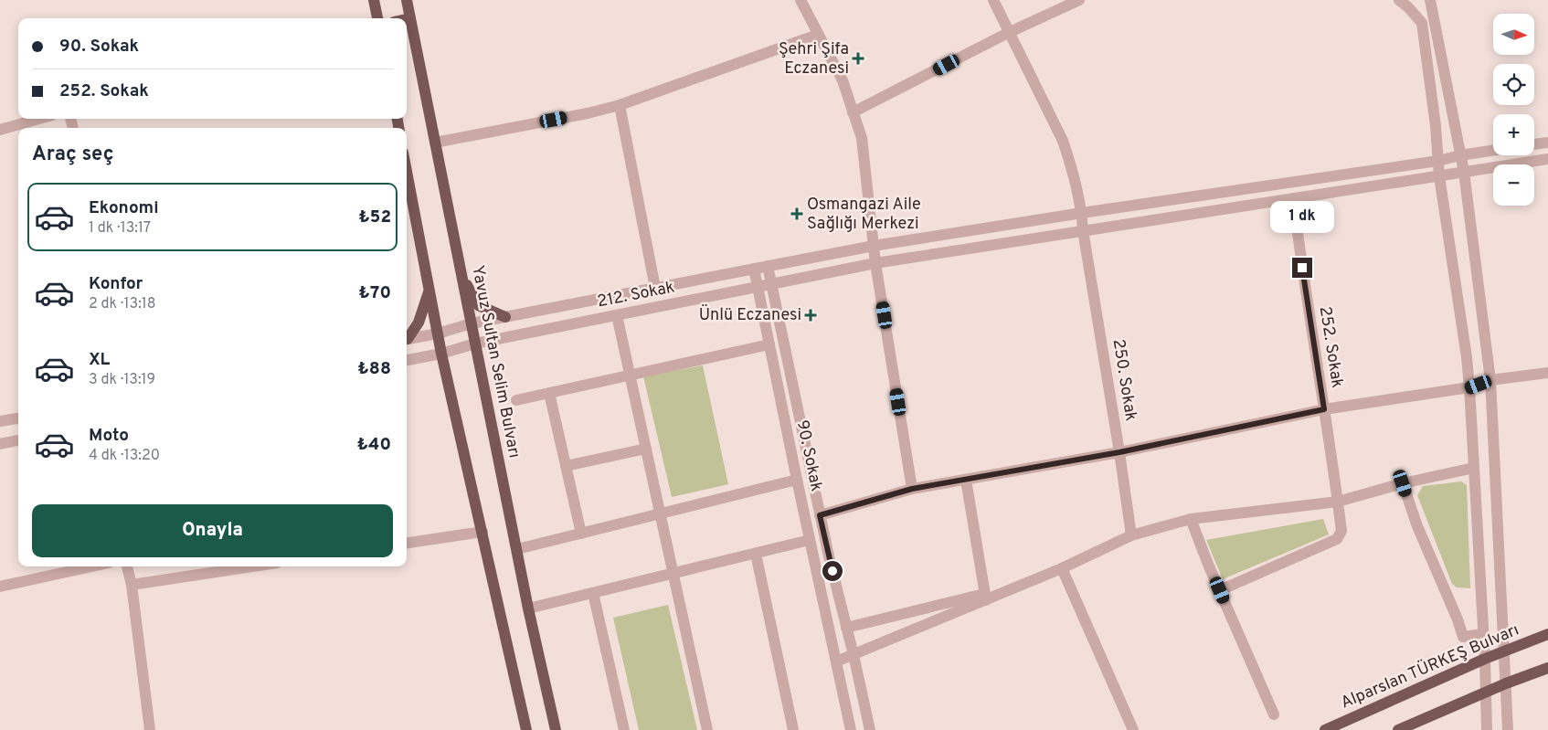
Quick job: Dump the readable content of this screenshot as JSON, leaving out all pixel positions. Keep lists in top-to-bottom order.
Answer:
{
  "streets": {
    "main road": ["Yavuz Sultan Selim Bulvarı", "Alparslan TÜRKEŞ Bulvarı"],
    "street": [
      "212. Sokak",
      "252. Sokak",
      "250. Sokak",
      "90. Sokak"
    ]
  },
  "crossings": [
    ["212. Sokak", "252. Sokak"],
    ["212. Sokak", "Yavuz Sultan Selim Bulvarı"],
    ["212. Sokak", "250. Sokak"],
    ["212. Sokak", "90. Sokak"]
  ],
  "places": {
    "health": ["Şehri Şifa Eczanesi", "Osmangazi Aile Sağlığı Merkezi", "Ünlü Eczanesi"]
  },
  "north": "right",
  "page": {
    "map_buttons": ["+", "−"],
    "banner": ["90. Sokak", "252. Sokak"],
    "heading": "Araç seç",
    "list": [
      {
        "name": "Ekonomi",
        "note": "1 dk · 13:17",
        "value": "₺52"
      },
      {
        "name": "Konfor",
        "note": "2 dk · 13:18",
        "value": "₺70"
      },
      {
        "name": "XL",
        "note": "3 dk · 13:19",
        "value": "₺88"
      },
      {
        "name": "Moto",
        "note": "4 dk · 13:20",
        "value": "₺40"
      }
    ],
    "bubble": "1 dk",
    "buttons": "Onayla"
  }
}
